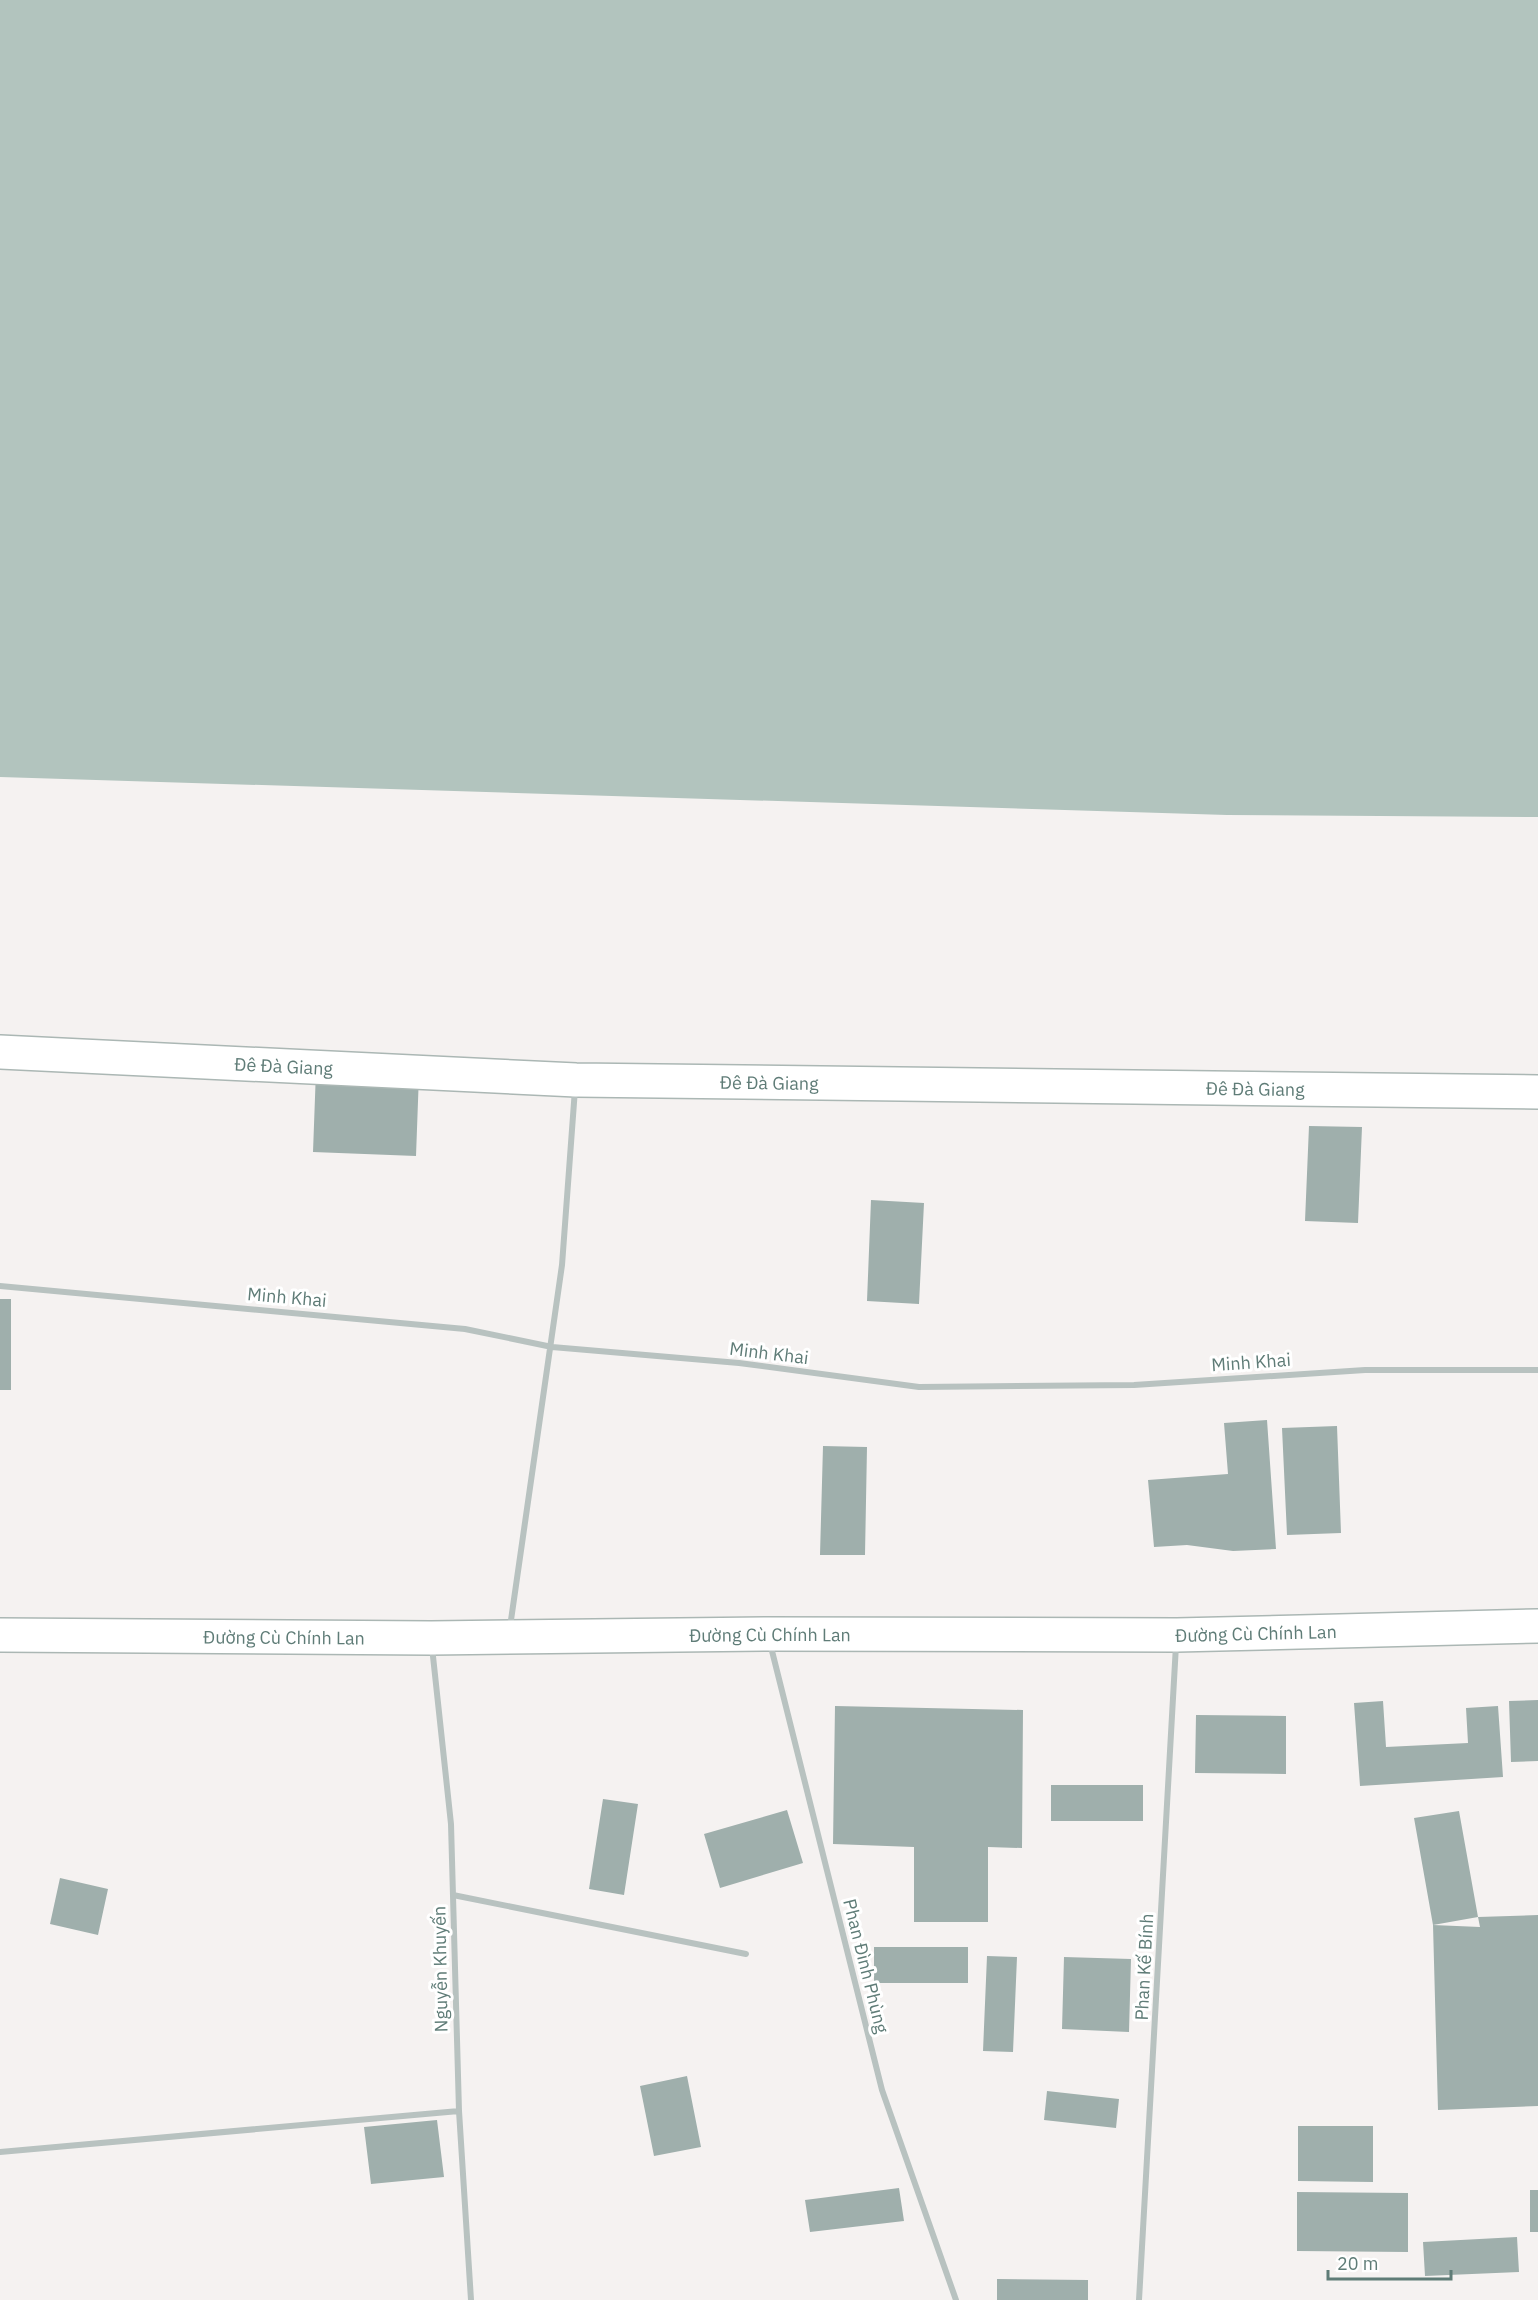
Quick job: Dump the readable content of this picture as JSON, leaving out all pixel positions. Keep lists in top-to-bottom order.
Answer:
{
  "streets": {
    "main road": ["Đê Đà Giang", "Đường Cù Chính Lan"],
    "street": [
      "Minh Khai",
      "Phan Đình Phùng",
      "Phan Kế Bính",
      "Nguyễn Khuyến"
    ]
  },
  "crossings": [
    ["Đường Cù Chính Lan", "Phan Đình Phùng"],
    ["Đường Cù Chính Lan", "Phan Kế Bính"],
    ["Đường Cù Chính Lan", "Nguyễn Khuyến"]
  ],
  "scale_bar": "20 m"
}
